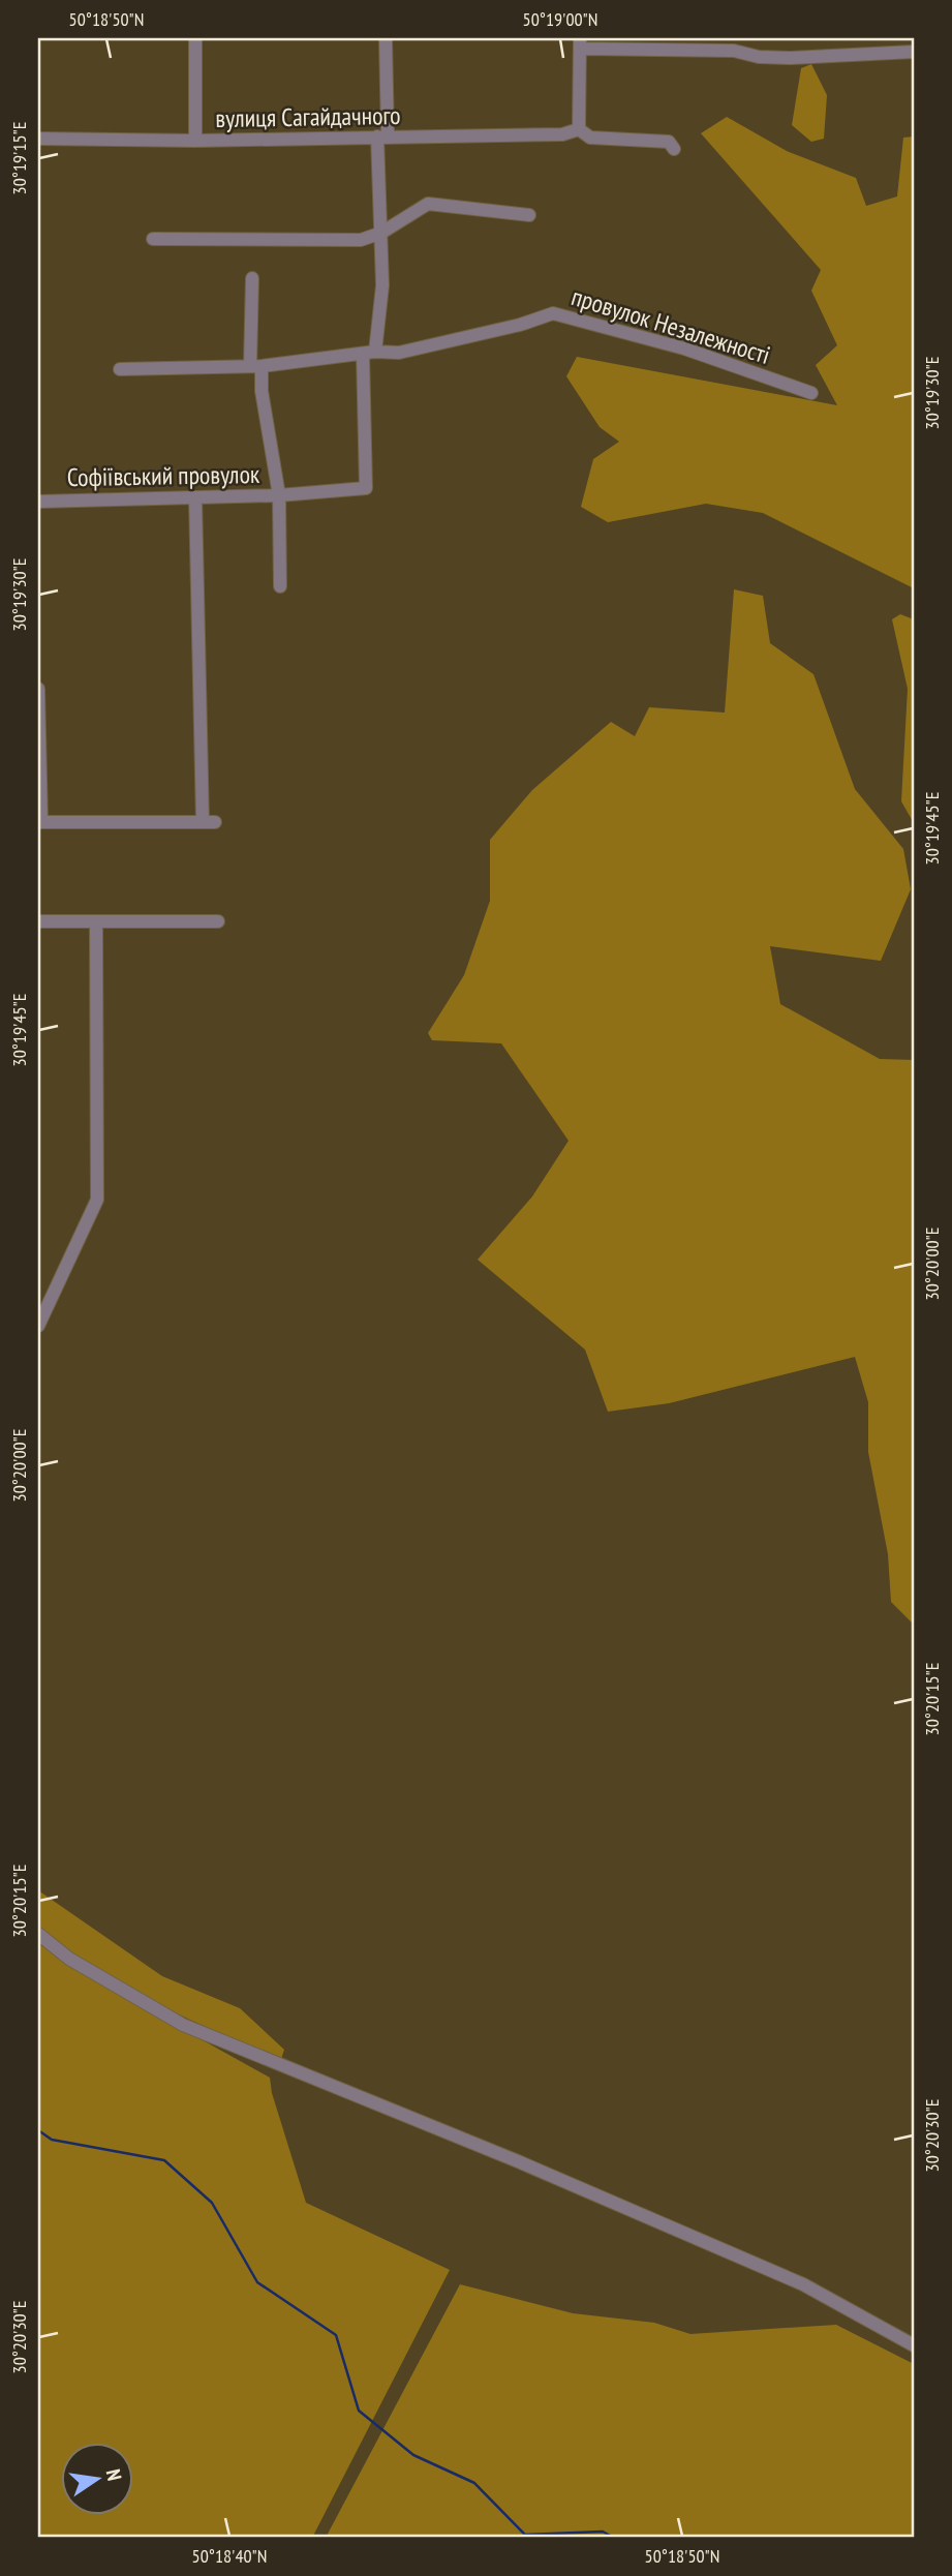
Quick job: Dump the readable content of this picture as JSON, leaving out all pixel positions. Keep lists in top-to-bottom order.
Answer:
{
  "streets": {
    "street": ["вулиця Сагайдачного", "провулок Незалежності", "Софіївський провулок"]
  },
  "crossings": [
    ["провулок Незалежності", "Софіївський провулок"]
  ],
  "north": "right",
  "coordinates": [
    "50°18'50\"N",
    "50°19'00\"N",
    "30°19'15\"E",
    "30°19'30\"E",
    "30°19'45\"E",
    "30°20'00\"E",
    "30°20'15\"E",
    "30°20'30\"E",
    "50°18'40\"N"
  ]
}
